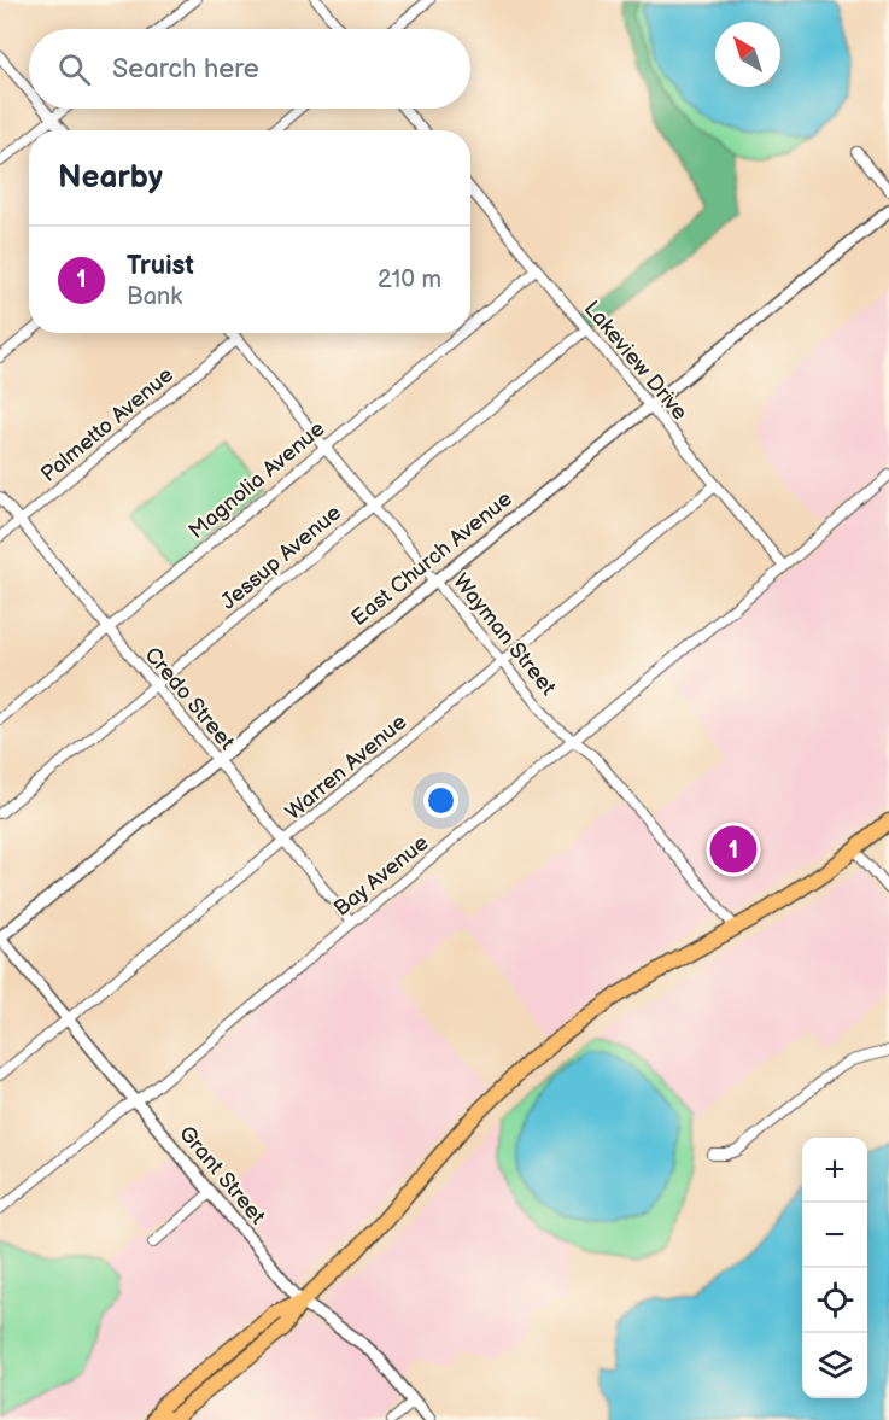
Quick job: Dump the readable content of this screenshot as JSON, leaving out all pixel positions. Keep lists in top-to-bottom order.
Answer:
{
  "streets": {
    "street": [
      "Lakeview Drive",
      "Palmetto Avenue",
      "Magnolia Avenue",
      "Jessup Avenue",
      "East Church Avenue",
      "Wayman Street",
      "Credo Street",
      "Warren Avenue",
      "Bay Avenue",
      "Grant Street"
    ]
  },
  "crossings": [
    ["Lakeview Drive", "Magnolia Avenue"],
    ["Lakeview Drive", "Jessup Avenue"],
    ["Lakeview Drive", "East Church Avenue"],
    ["Lakeview Drive", "Warren Avenue"],
    ["Lakeview Drive", "Bay Avenue"],
    ["Palmetto Avenue", "Wayman Street"],
    ["Palmetto Avenue", "Credo Street"],
    ["Magnolia Avenue", "Wayman Street"],
    ["Magnolia Avenue", "Credo Street"],
    ["Jessup Avenue", "Wayman Street"],
    ["Jessup Avenue", "Credo Street"],
    ["East Church Avenue", "Wayman Street"],
    ["East Church Avenue", "Credo Street"],
    ["East Church Avenue", "Grant Street"],
    ["Wayman Street", "Warren Avenue"],
    ["Wayman Street", "Bay Avenue"],
    ["Credo Street", "Warren Avenue"],
    ["Credo Street", "Bay Avenue"],
    ["Warren Avenue", "Grant Street"],
    ["Bay Avenue", "Grant Street"]
  ],
  "north": "top left",
  "page": {
    "search": "Search here",
    "heading": "Nearby",
    "list": [
      {
        "mark": "1",
        "name": "Truist",
        "note": "Bank",
        "value": "210 m"
      }
    ],
    "pins": "1",
    "map_buttons": ["+", "−"]
  }
}
